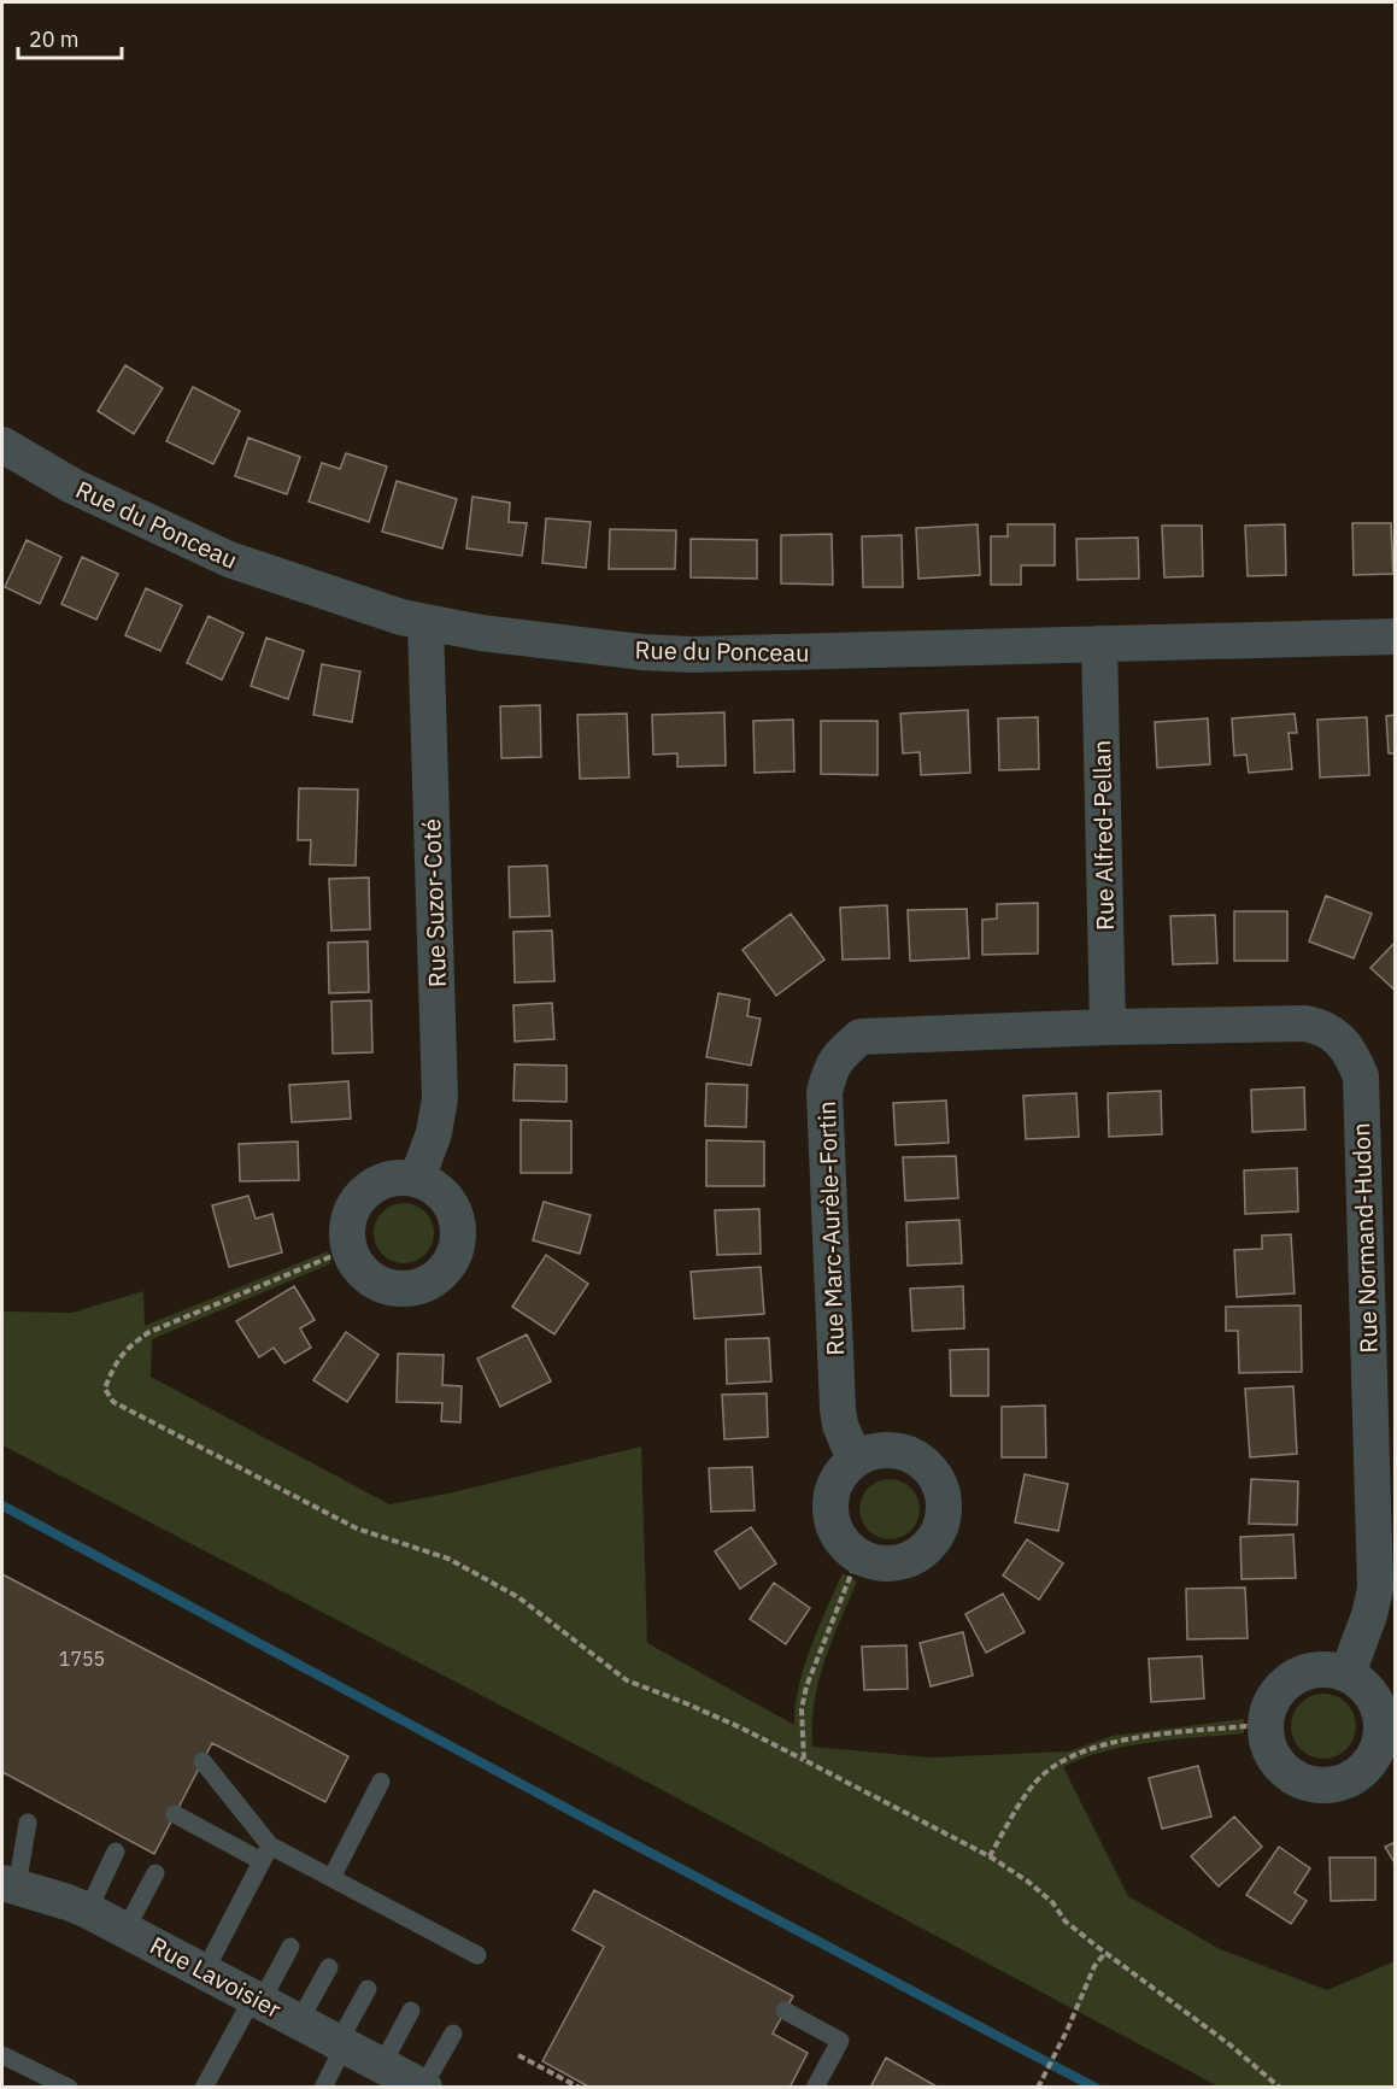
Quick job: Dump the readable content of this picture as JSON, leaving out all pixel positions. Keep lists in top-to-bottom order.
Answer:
{
  "streets": {
    "street": [
      "Rue du Ponceau",
      "Rue Alfred-Pellan",
      "Rue Suzor-Coté",
      "Rue Marc-Aurèle-Fortin",
      "Rue Normand-Hudon",
      "Rue Lavoisier"
    ]
  },
  "crossings": [
    ["Rue du Ponceau", "Rue Alfred-Pellan"],
    ["Rue du Ponceau", "Rue Suzor-Coté"],
    ["Rue Alfred-Pellan", "Rue Marc-Aurèle-Fortin"],
    ["Rue Alfred-Pellan", "Rue Normand-Hudon"],
    ["Rue Marc-Aurèle-Fortin", "Rue Normand-Hudon"]
  ],
  "house_numbers": ["1755"],
  "scale_bar": "20 m"
}
